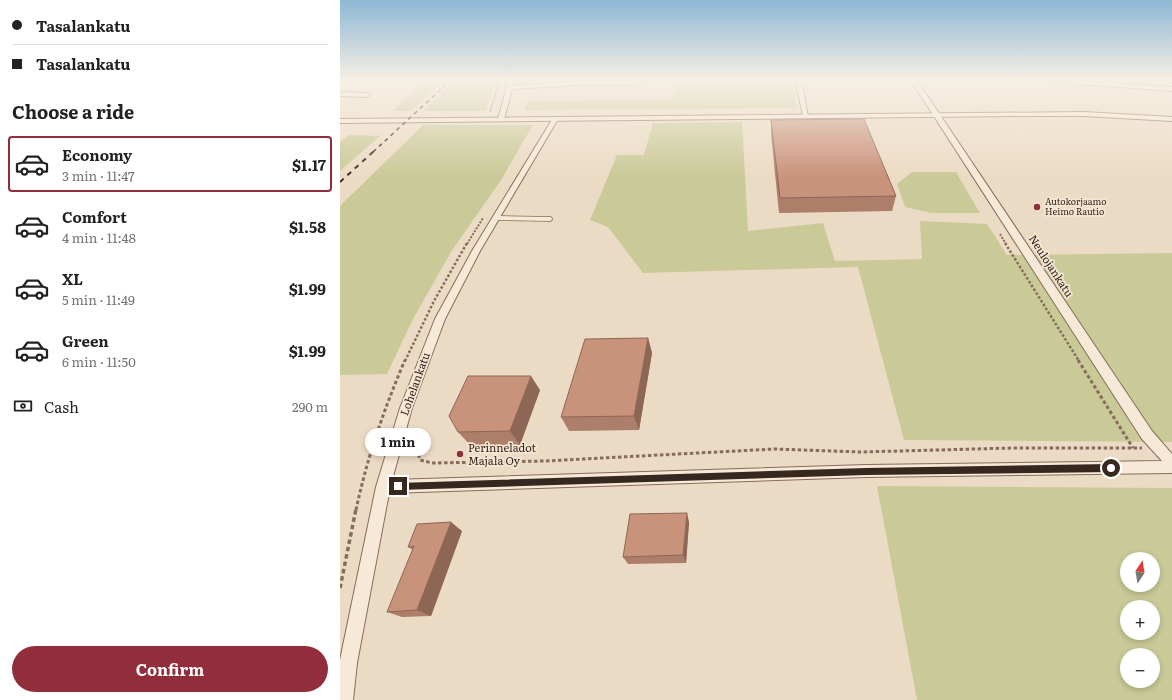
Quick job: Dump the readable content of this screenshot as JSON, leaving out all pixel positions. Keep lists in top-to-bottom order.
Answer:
{
  "streets": {
    "street": ["Neulojankatu", "Lohelankatu"]
  },
  "places": ["Autokorjaamo Heimo Rautio", "Perinneladot Majala Oy"],
  "north": "top",
  "page": {
    "banner": ["Tasalankatu", "Tasalankatu"],
    "heading": "Choose a ride",
    "list": [
      {
        "name": "Economy",
        "note": "3 min · 11:47",
        "value": "$1.17"
      },
      {
        "name": "Comfort",
        "note": "4 min · 11:48",
        "value": "$1.58"
      },
      {
        "name": "XL",
        "note": "5 min · 11:49",
        "value": "$1.99"
      },
      {
        "name": "Green",
        "note": "6 min · 11:50",
        "value": "$1.99"
      }
    ],
    "pay": ["Cash", "290 m"],
    "bubble": "1 min",
    "map_buttons": ["+", "−"],
    "buttons": "Confirm"
  }
}
